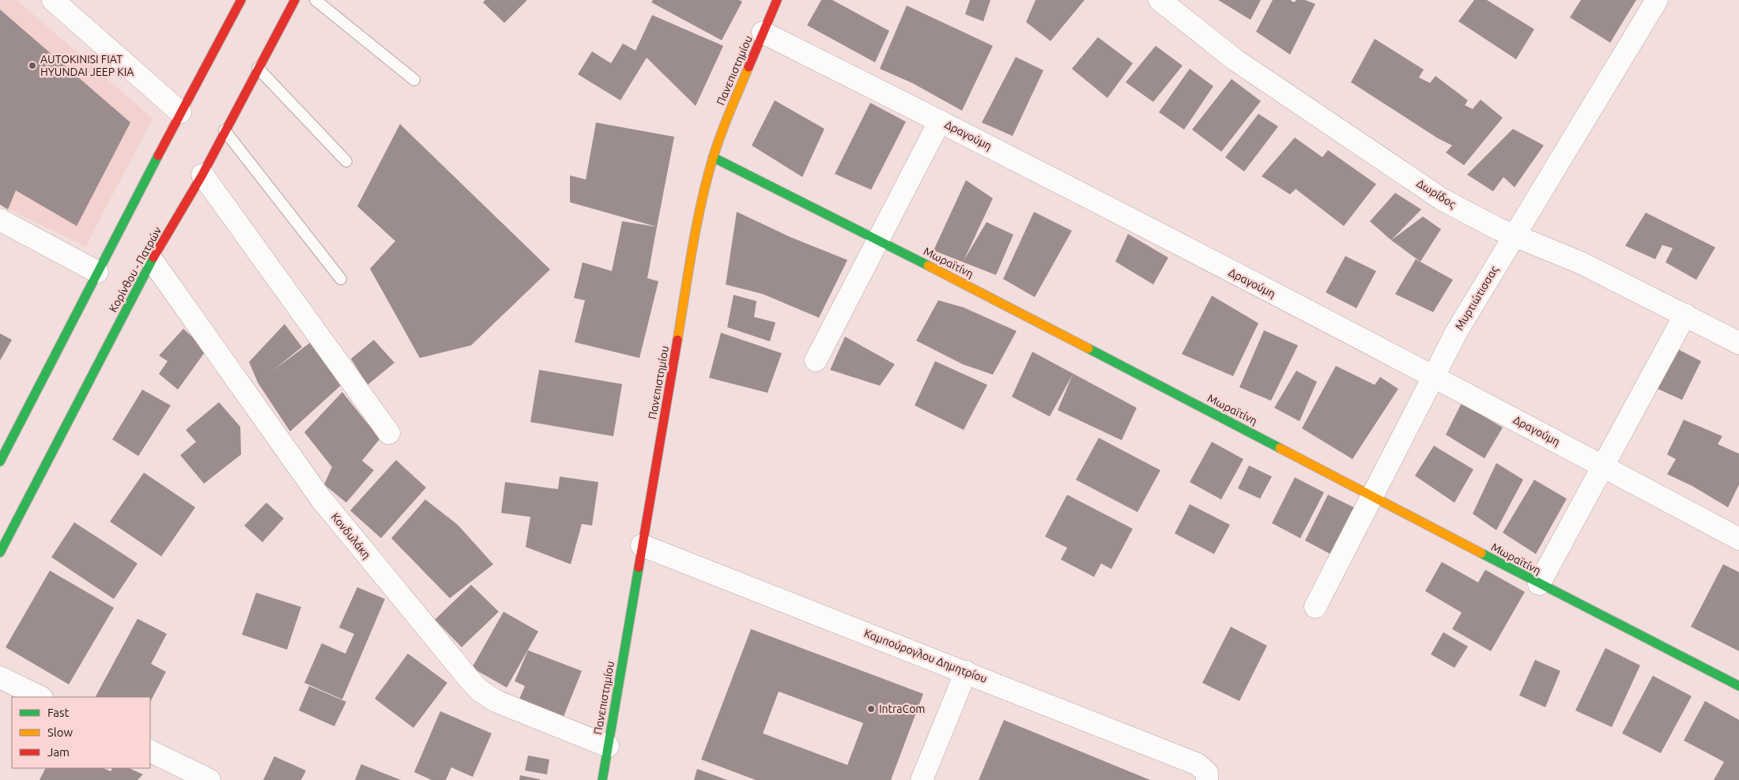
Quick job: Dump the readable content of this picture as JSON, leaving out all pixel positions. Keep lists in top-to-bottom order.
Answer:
{
  "streets": {
    "main road": ["Πανεπιστημίου", "Μωραϊτίνη", "Κορίνθου - Πατρών"],
    "street": [
      "Δραγούμη",
      "Δωρίδος",
      "Μυρτιώτισσας",
      "Κονδυλάκη",
      "Καμπούρογλου Δημητρίου"
    ]
  },
  "crossings": [
    ["Πανεπιστημίου", "Δραγούμη"],
    ["Πανεπιστημίου", "Μωραϊτίνη"],
    ["Πανεπιστημίου", "Κονδυλάκη"],
    ["Πανεπιστημίου", "Καμπούρογλου Δημητρίου"],
    ["Δραγούμη", "Μυρτιώτισσας"],
    ["Δωρίδος", "Μυρτιώτισσας"],
    ["Μωραϊτίνη", "Μυρτιώτισσας"],
    ["Κορίνθου - Πατρών", "Κονδυλάκη"]
  ],
  "places": ["AUTOKINISI FIAT HYUNDAI JEEP KIA", "IntraCom"],
  "legend": ["Fast", "Slow", "Jam"]
}
